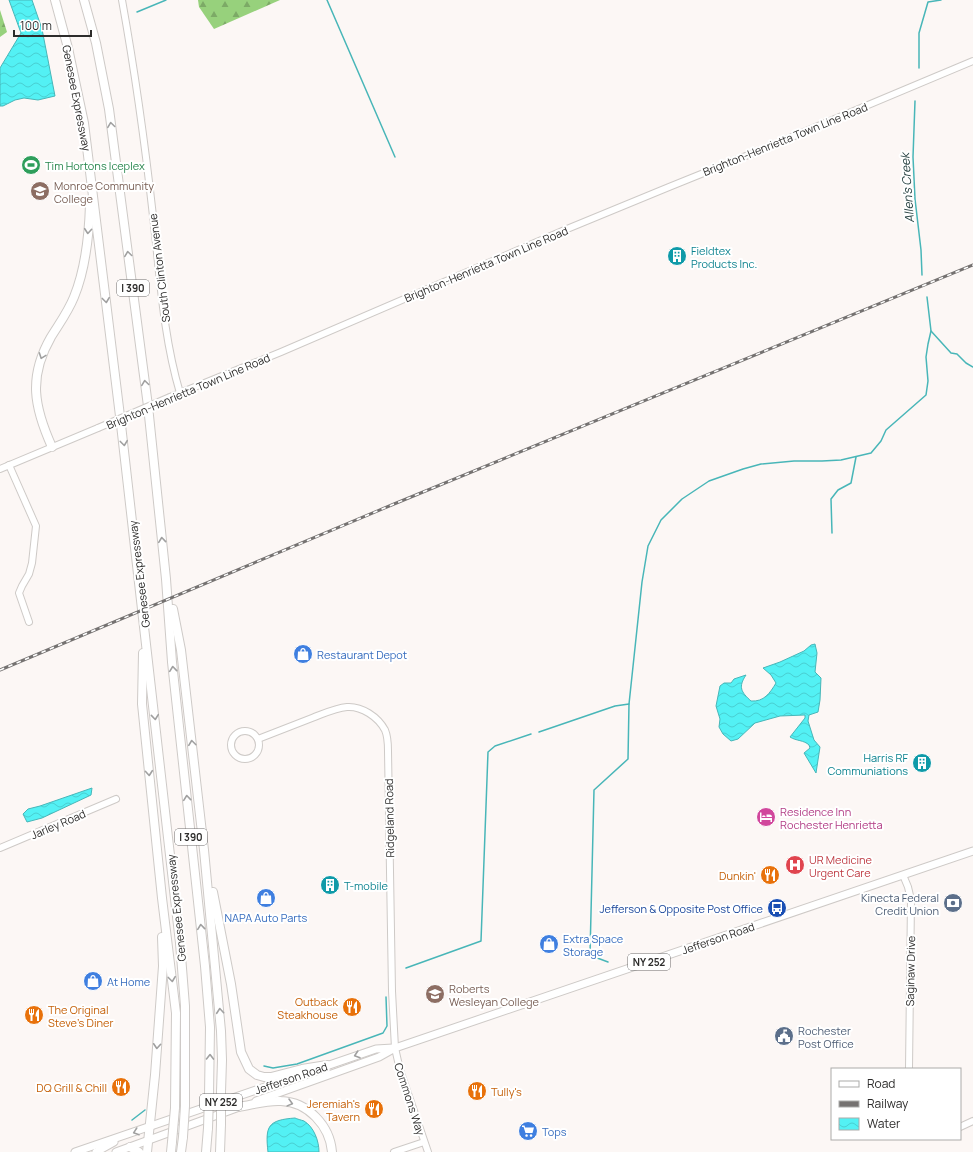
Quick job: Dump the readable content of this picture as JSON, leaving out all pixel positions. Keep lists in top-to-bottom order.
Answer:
{
  "streets": {
    "highway": ["Genesee Expressway", "I 390"],
    "main road": ["Jefferson Road", "NY 252"],
    "street": [
      "Brighton-Henrietta Town Line Road",
      "South Clinton Avenue",
      "Ridgeland Road",
      "Jarley Road",
      "Saginaw Drive",
      "Commons Way"
    ]
  },
  "crossings": [
    ["Brighton-Henrietta Town Line Road", "South Clinton Avenue"],
    ["Ridgeland Road", "Jefferson Road"],
    ["Ridgeland Road", "Commons Way"],
    ["Jefferson Road", "Saginaw Drive"],
    ["Jefferson Road", "Commons Way"]
  ],
  "water": ["Allen's Creek"],
  "places": {
    "sports": ["Tim Hortons Iceplex"],
    "school or university": ["Monroe Community College", "Roberts Wesleyan College"],
    "building": ["Fieldtex Products Inc.", "Harris RF Communiations", "T-mobile"],
    "shop": [
      "Restaurant Depot",
      "NAPA Auto Parts",
      "Extra Space Storage",
      "At Home"
    ],
    "hotel": ["Residence Inn Rochester Henrietta"],
    "hospital": ["UR Medicine Urgent Care"],
    "restaurant": [
      "Dunkin'",
      "Outback Steakhouse",
      "The Original Steve's Diner",
      "DQ Grill & Chill",
      "Tully's",
      "Jeremiah's Tavern"
    ],
    "bank": ["Kinecta Federal Credit Union"],
    "bus stop": ["Jefferson & Opposite Post Office"],
    "public building": ["Rochester Post Office"],
    "supermarket": ["Tops"]
  },
  "legend": ["Road", "Railway", "Water"],
  "scale_bar": "100 m"
}
